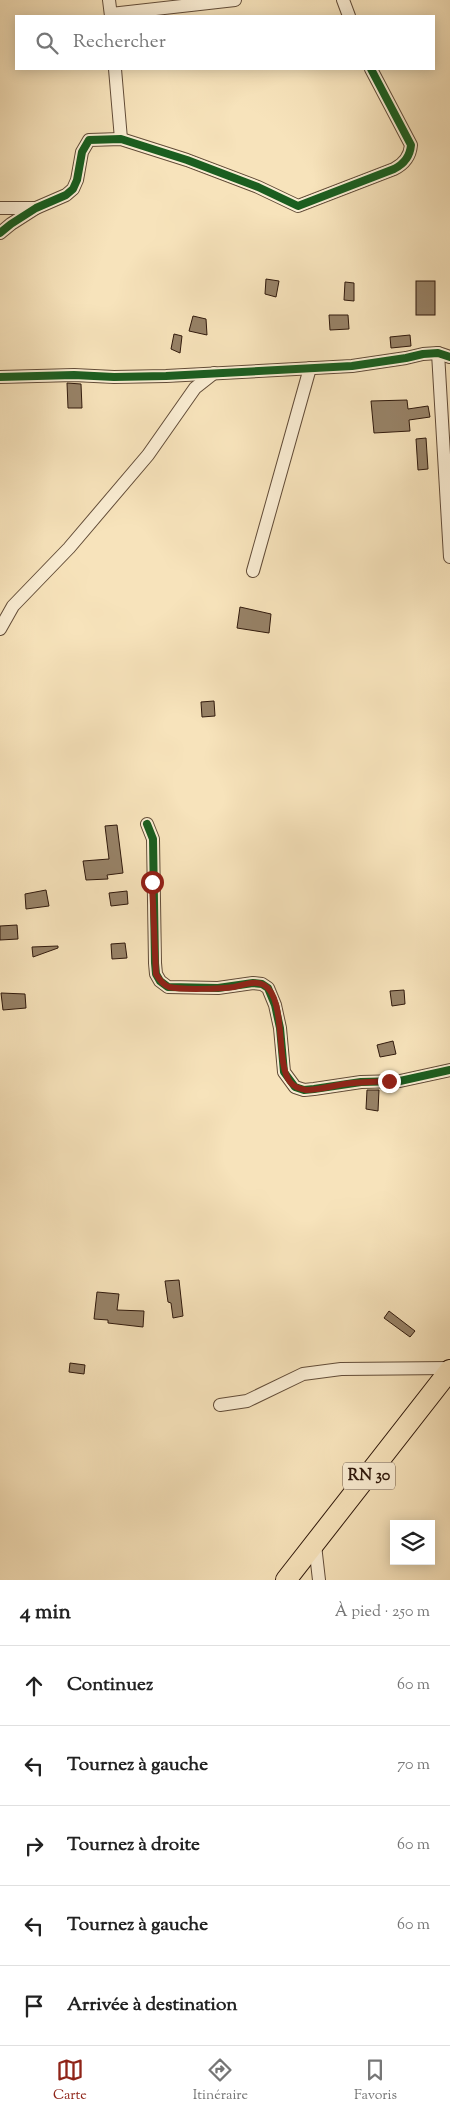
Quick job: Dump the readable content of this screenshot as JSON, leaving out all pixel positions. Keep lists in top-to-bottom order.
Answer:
{
  "streets": {
    "main road": ["RN 30"]
  },
  "page": {
    "search": "Rechercher",
    "heading": ["4 min", "À pied · 250 m"],
    "list": [
      ["Continuez", "60 m"],
      ["Tournez à gauche", "70 m"],
      ["Tournez à droite", "60 m"],
      ["Tournez à gauche", "60 m"],
      "Arrivée à destination"
    ],
    "nav": ["Carte", "Itinéraire", "Favoris"]
  }
}
